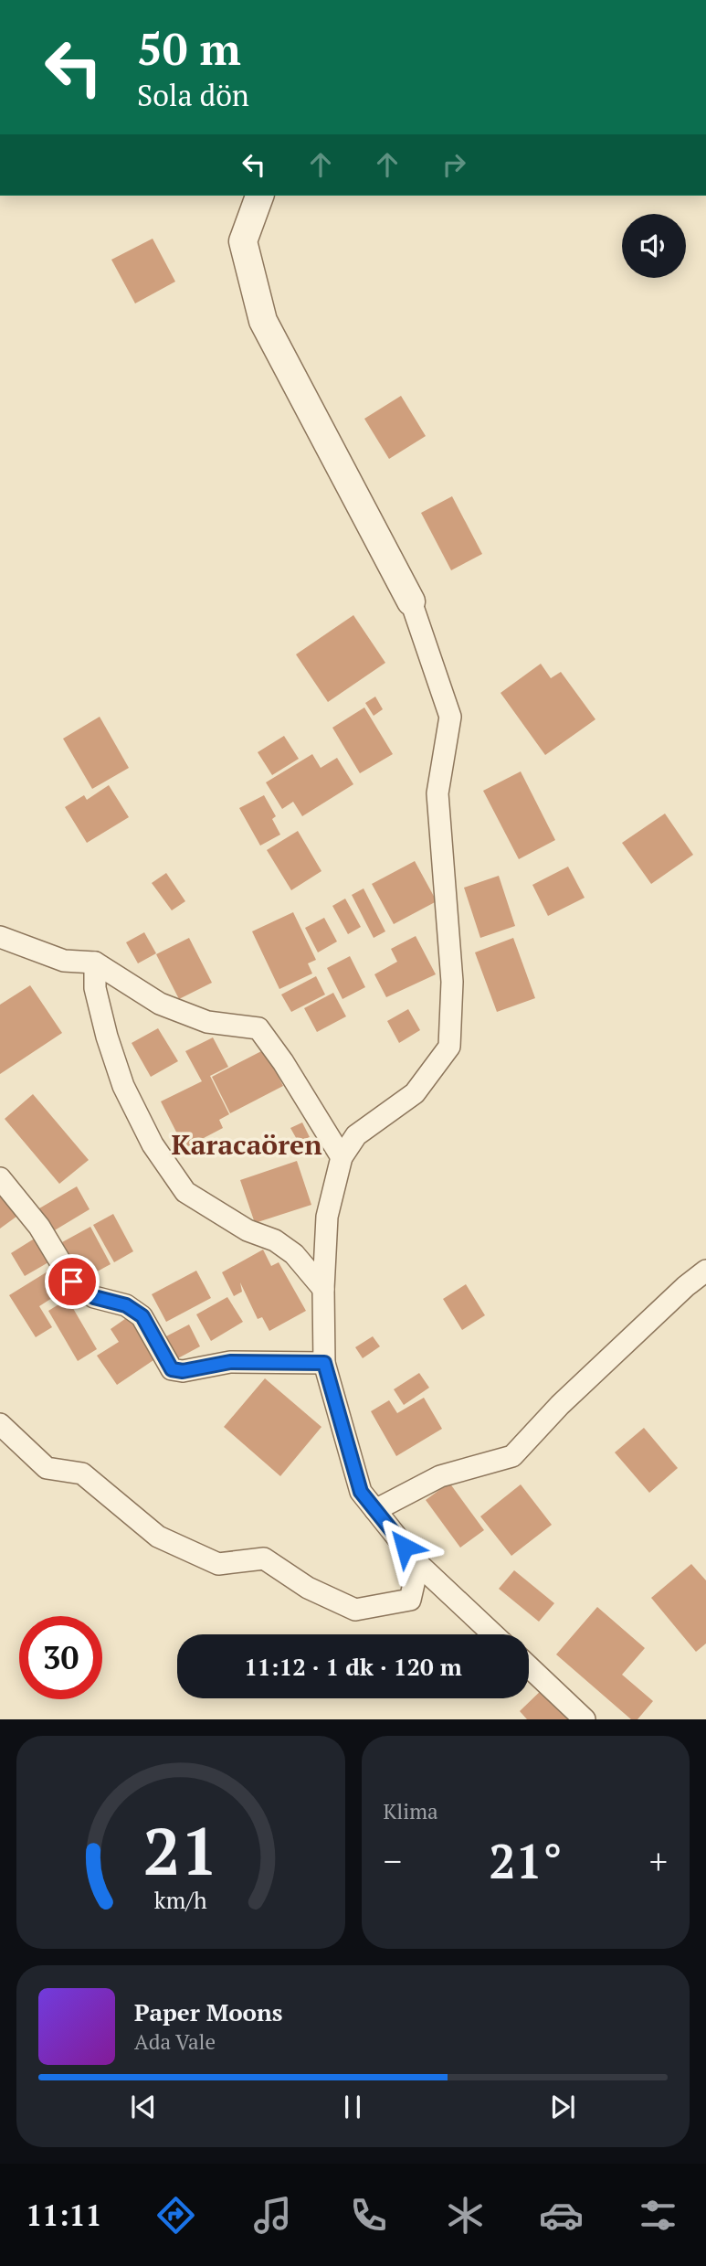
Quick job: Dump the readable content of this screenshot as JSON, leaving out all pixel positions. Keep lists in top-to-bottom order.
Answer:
{
  "districts": ["Karacaören"],
  "page": {
    "turn": ["50 m", "Sola dön"],
    "limit": "30",
    "trip": "11:12 · 1 dk · 120 m",
    "tile": "Klima",
    "heat": ["−", "21°", "+"],
    "song": ["Paper Moons", "Ada Vale"],
    "tabs": "11:11",
    "gauge": ["21", "km/h"]
  }
}
